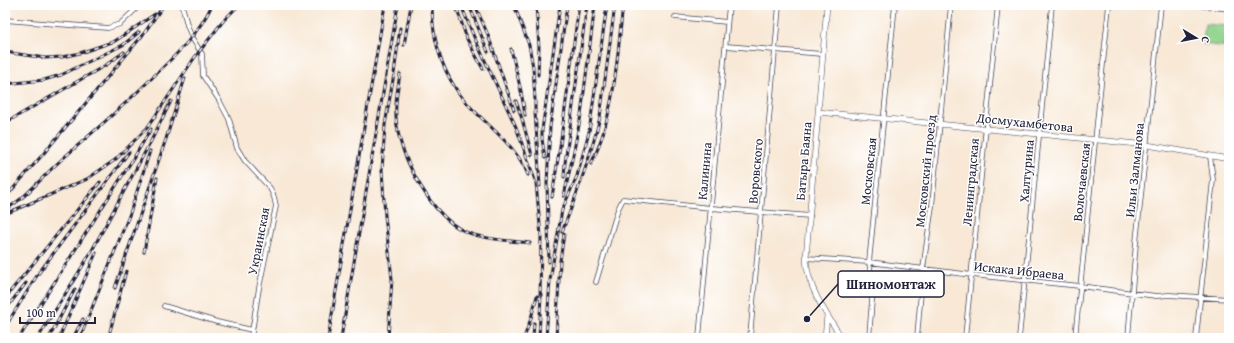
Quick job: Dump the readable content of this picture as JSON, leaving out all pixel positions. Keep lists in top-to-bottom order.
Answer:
{
  "streets": {
    "street": [
      "Досмухамбетова",
      "Батыра Баяна",
      "Ильи Залманова",
      "Калинина",
      "Воровского",
      "Московская",
      "Московский проезд",
      "Халтурина",
      "Ленинградская",
      "Волочаевская",
      "Украинская",
      "Искака Ибраева"
    ]
  },
  "crossings": [
    ["Досмухамбетова", "Батыра Баяна"],
    ["Досмухамбетова", "Ильи Залманова"],
    ["Досмухамбетова", "Московская"],
    ["Досмухамбетова", "Московский проезд"],
    ["Досмухамбетова", "Халтурина"],
    ["Досмухамбетова", "Ленинградская"],
    ["Досмухамбетова", "Волочаевская"],
    ["Батыра Баяна", "Искака Ибраева"],
    ["Ильи Залманова", "Искака Ибраева"],
    ["Московская", "Искака Ибраева"],
    ["Московский проезд", "Искака Ибраева"],
    ["Халтурина", "Искака Ибраева"],
    ["Ленинградская", "Искака Ибраева"],
    ["Волочаевская", "Искака Ибраева"]
  ],
  "places": ["Шиномонтаж"],
  "scale_bar": "100 m",
  "north": "right"
}
